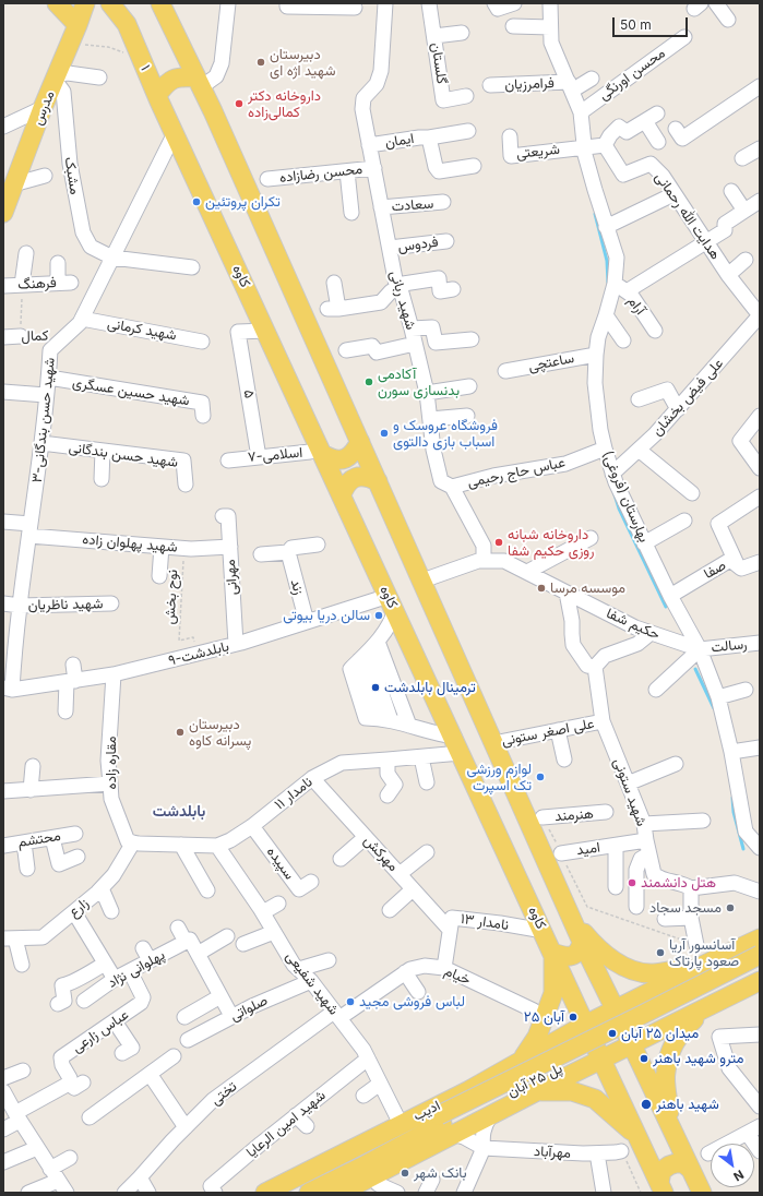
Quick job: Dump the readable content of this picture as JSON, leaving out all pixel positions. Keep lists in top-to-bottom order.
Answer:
{
  "streets": {
    "main road": [
      "مدرس",
      "کاوه",
      "پل ۲۵ آبان",
      "ادیب"
    ],
    "street": [
      "گلستان",
      "محسن اورنگی",
      "فرامرزیان",
      "ایمان",
      "شریعتی",
      "محسن رضازاده",
      "مشبک",
      "سعادت",
      "هدایت الله رحمانی",
      "فردوس",
      "فرهنگ",
      "شهید ربانی",
      "آرام",
      "شهید کرمانی",
      "کمال",
      "ساعتچی",
      "شهید حسین عسگری",
      "۵",
      "علی فیض بخشان",
      "۳-شهید حسن بندگانی",
      "شهید حسن بندگانی",
      "۷-اسلامی",
      "عباس حاج رحیمی",
      "بهارستان (فروغی)",
      "شهید پهلوان زاده",
      "صفا",
      "مهرانی",
      "زند",
      "شهید ناظریان",
      "حکیم شفا",
      "رسالت",
      "۹-بابلدشت",
      "علی اصغر ستونی",
      "مقاره زاده",
      "شهید ستونی",
      "۱۱ نامدار",
      "هنرمند",
      "محتشم",
      "امید",
      "مهرکش",
      "سپیده",
      "زارع",
      "۱۳ نامدار",
      "پهلوانی نژاد",
      "خیام",
      "شهید شفیعی",
      "صلواتی",
      "عباس زارعی",
      "تختی",
      "شهید امین الرعایا",
      "مهرآباد"
    ],
    "path": ["۱", "نوح بخش"]
  },
  "crossings": [
    ["۱", "مدرس"],
    ["محسن اورنگی", "بهارستان (فروغی)"],
    ["فرامرزیان", "بهارستان (فروغی)"],
    ["مدرس", "مشبک"],
    ["ایمان", "شهید ربانی"],
    ["شریعتی", "بهارستان (فروغی)"],
    ["محسن رضازاده", "شهید ربانی"],
    ["مشبک", "۳-شهید حسن بندگانی"],
    ["سعادت", "شهید ربانی"],
    ["هدایت الله رحمانی", "علی فیض بخشان"],
    ["فردوس", "شهید ربانی"],
    ["کاوه", "۵"],
    ["کاوه", "۳-شهید حسن بندگانی"],
    ["کاوه", "۷-اسلامی"],
    ["کاوه", "۹-بابلدشت"],
    ["کاوه", "۱۱ نامدار"],
    ["کاوه", "۱۳ نامدار"],
    ["کاوه", "ادیب"],
    ["شهید ربانی", "عباس حاج رحیمی"],
    ["شهید ربانی", "حکیم شفا"],
    ["آرام", "بهارستان (فروغی)"],
    ["شهید کرمانی", "۳-شهید حسن بندگانی"],
    ["کمال", "۳-شهید حسن بندگانی"],
    ["ساعتچی", "بهارستان (فروغی)"],
    ["شهید حسین عسگری", "۳-شهید حسن بندگانی"],
    ["۵", "۷-اسلامی"],
    ["علی فیض بخشان", "بهارستان (فروغی)"],
    ["۳-شهید حسن بندگانی", "شهید حسن بندگانی"],
    ["۳-شهید حسن بندگانی", "شهید پهلوان زاده"],
    ["۳-شهید حسن بندگانی", "شهید ناظریان"],
    ["۳-شهید حسن بندگانی", "۹-بابلدشت"],
    ["عباس حاج رحیمی", "بهارستان (فروغی)"],
    ["بهارستان (فروغی)", "صفا"],
    ["بهارستان (فروغی)", "حکیم شفا"],
    ["بهارستان (فروغی)", "رسالت"],
    ["شهید پهلوان زاده", "مهرانی"],
    ["شهید پهلوان زاده", "نوح بخش"],
    ["مهرانی", "۹-بابلدشت"],
    ["زند", "۹-بابلدشت"],
    ["نوح بخش", "۹-بابلدشت"],
    ["حکیم شفا", "رسالت"],
    ["۹-بابلدشت", "مقاره زاده"],
    ["علی اصغر ستونی", "شهید ستونی"],
    ["مقاره زاده", "۱۱ نامدار"],
    ["مقاره زاده", "زارع"],
    ["شهید ستونی", "امید"],
    ["۱۱ نامدار", "مهرکش"],
    ["۱۱ نامدار", "سپیده"],
    ["۱۱ نامدار", "زارع"],
    ["۱۱ نامدار", "شهید شفیعی"],
    ["مهرکش", "۱۳ نامدار"],
    ["پهلوانی نژاد", "عباس زارعی"],
    ["خیام", "شهید شفیعی"],
    ["خیام", "تختی"],
    ["شهید شفیعی", "صلواتی"],
    ["شهید شفیعی", "تختی"],
    ["شهید شفیعی", "ادیب"],
    ["شهید شفیعی", "شهید امین الرعایا"],
    ["پل ۲۵ آبان", "ادیب"]
  ],
  "districts": ["بابلدشت"],
  "places": [
    "دبیرستان شهید اژه ای",
    "داروخانه دکتر کمالی‌زاده",
    "تکران پروتئین",
    "آکادمی بدنسازی سورن",
    "فروشگاه عروسک و اسباب بازی دالتوی",
    "داروخانه شبانه‌ روزی حکیم شفا",
    "موسسه مرسا",
    "سالن دریا بیوتی",
    "ترمینال بابلدشت",
    "دبیرستان پسرانه کاوه",
    "لوازم ورزشی تک اسپرت",
    "هتل دانشمند",
    "مسجد سجاد",
    "آسانسور آریا صعود پارتاک",
    "لباس فروشی مجید",
    "۲۵ آبان",
    "میدان ۲۵ آبان",
    "مترو شهید باهنر",
    "شهید باهنر",
    "بانک شهر"
  ],
  "scale_bar": "50 m",
  "north": "bottom right"
}
